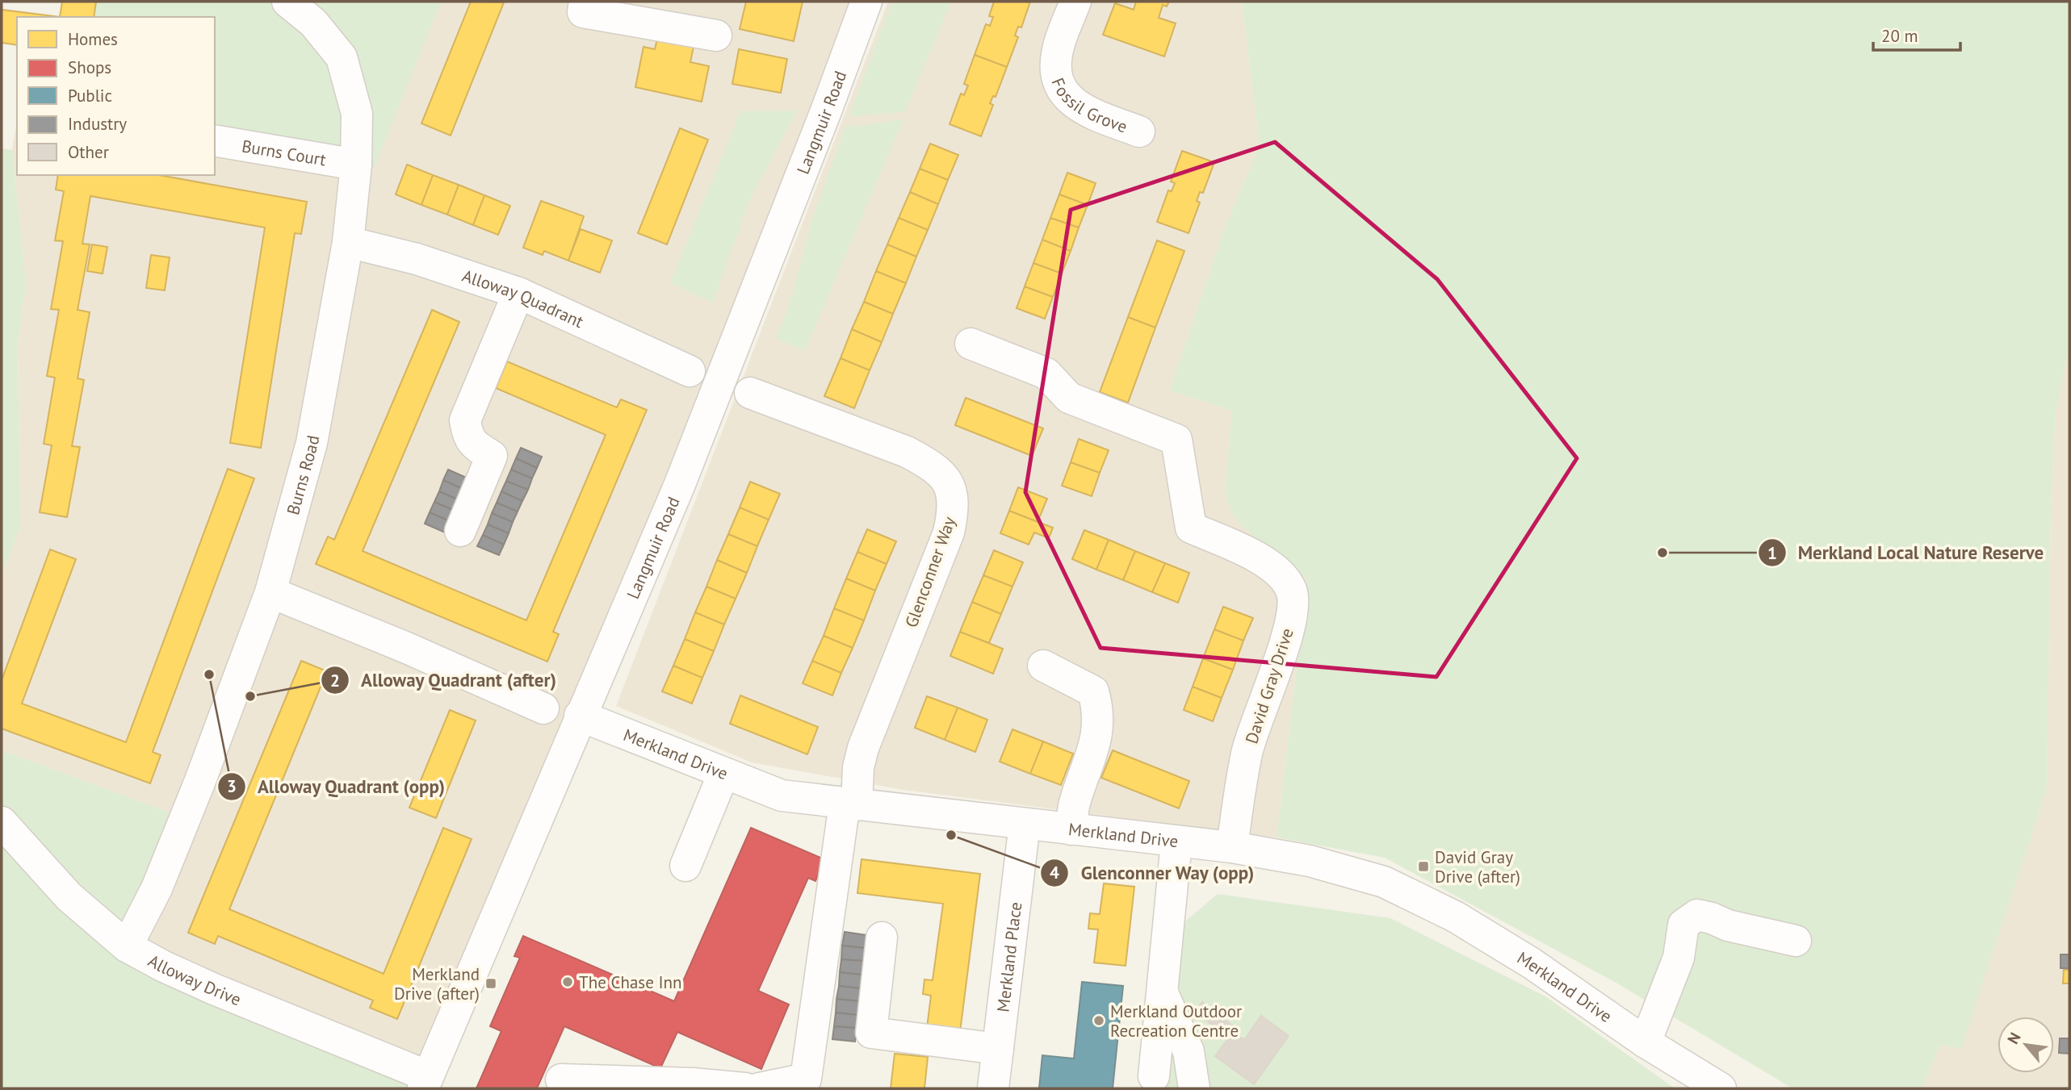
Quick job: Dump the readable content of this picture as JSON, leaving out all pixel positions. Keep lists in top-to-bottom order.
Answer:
{
  "streets": {
    "street": [
      "Fossil Grove",
      "Langmuir Road",
      "Burns Court",
      "Alloway Quadrant",
      "Burns Road",
      "Glenconner Way",
      "David Gray Drive",
      "Merkland Drive",
      "Merkland Place",
      "Alloway Drive"
    ]
  },
  "crossings": [
    ["Langmuir Road", "Merkland Drive"],
    ["Langmuir Road", "Alloway Drive"],
    ["Burns Court", "Burns Road"],
    ["Alloway Quadrant", "Burns Road"],
    ["Burns Road", "Alloway Drive"],
    ["Glenconner Way", "Merkland Drive"],
    ["David Gray Drive", "Merkland Drive"],
    ["Merkland Drive", "Merkland Place"]
  ],
  "places": {
    "other": [
      "Merkland Local Nature Reserve",
      "Alloway Quadrant (opp)",
      "Alloway Quadrant (after)",
      "Glenconner Way (opp)",
      "The Chase Inn",
      "Merkland Outdoor Recreation Centre"
    ],
    "transit": ["David Gray Drive (after)", "Merkland Drive (after)"]
  },
  "legend": [
    "Homes",
    "Shops",
    "Public",
    "Industry",
    "Other"
  ],
  "scale_bar": "20 m",
  "north": "top left"
}
